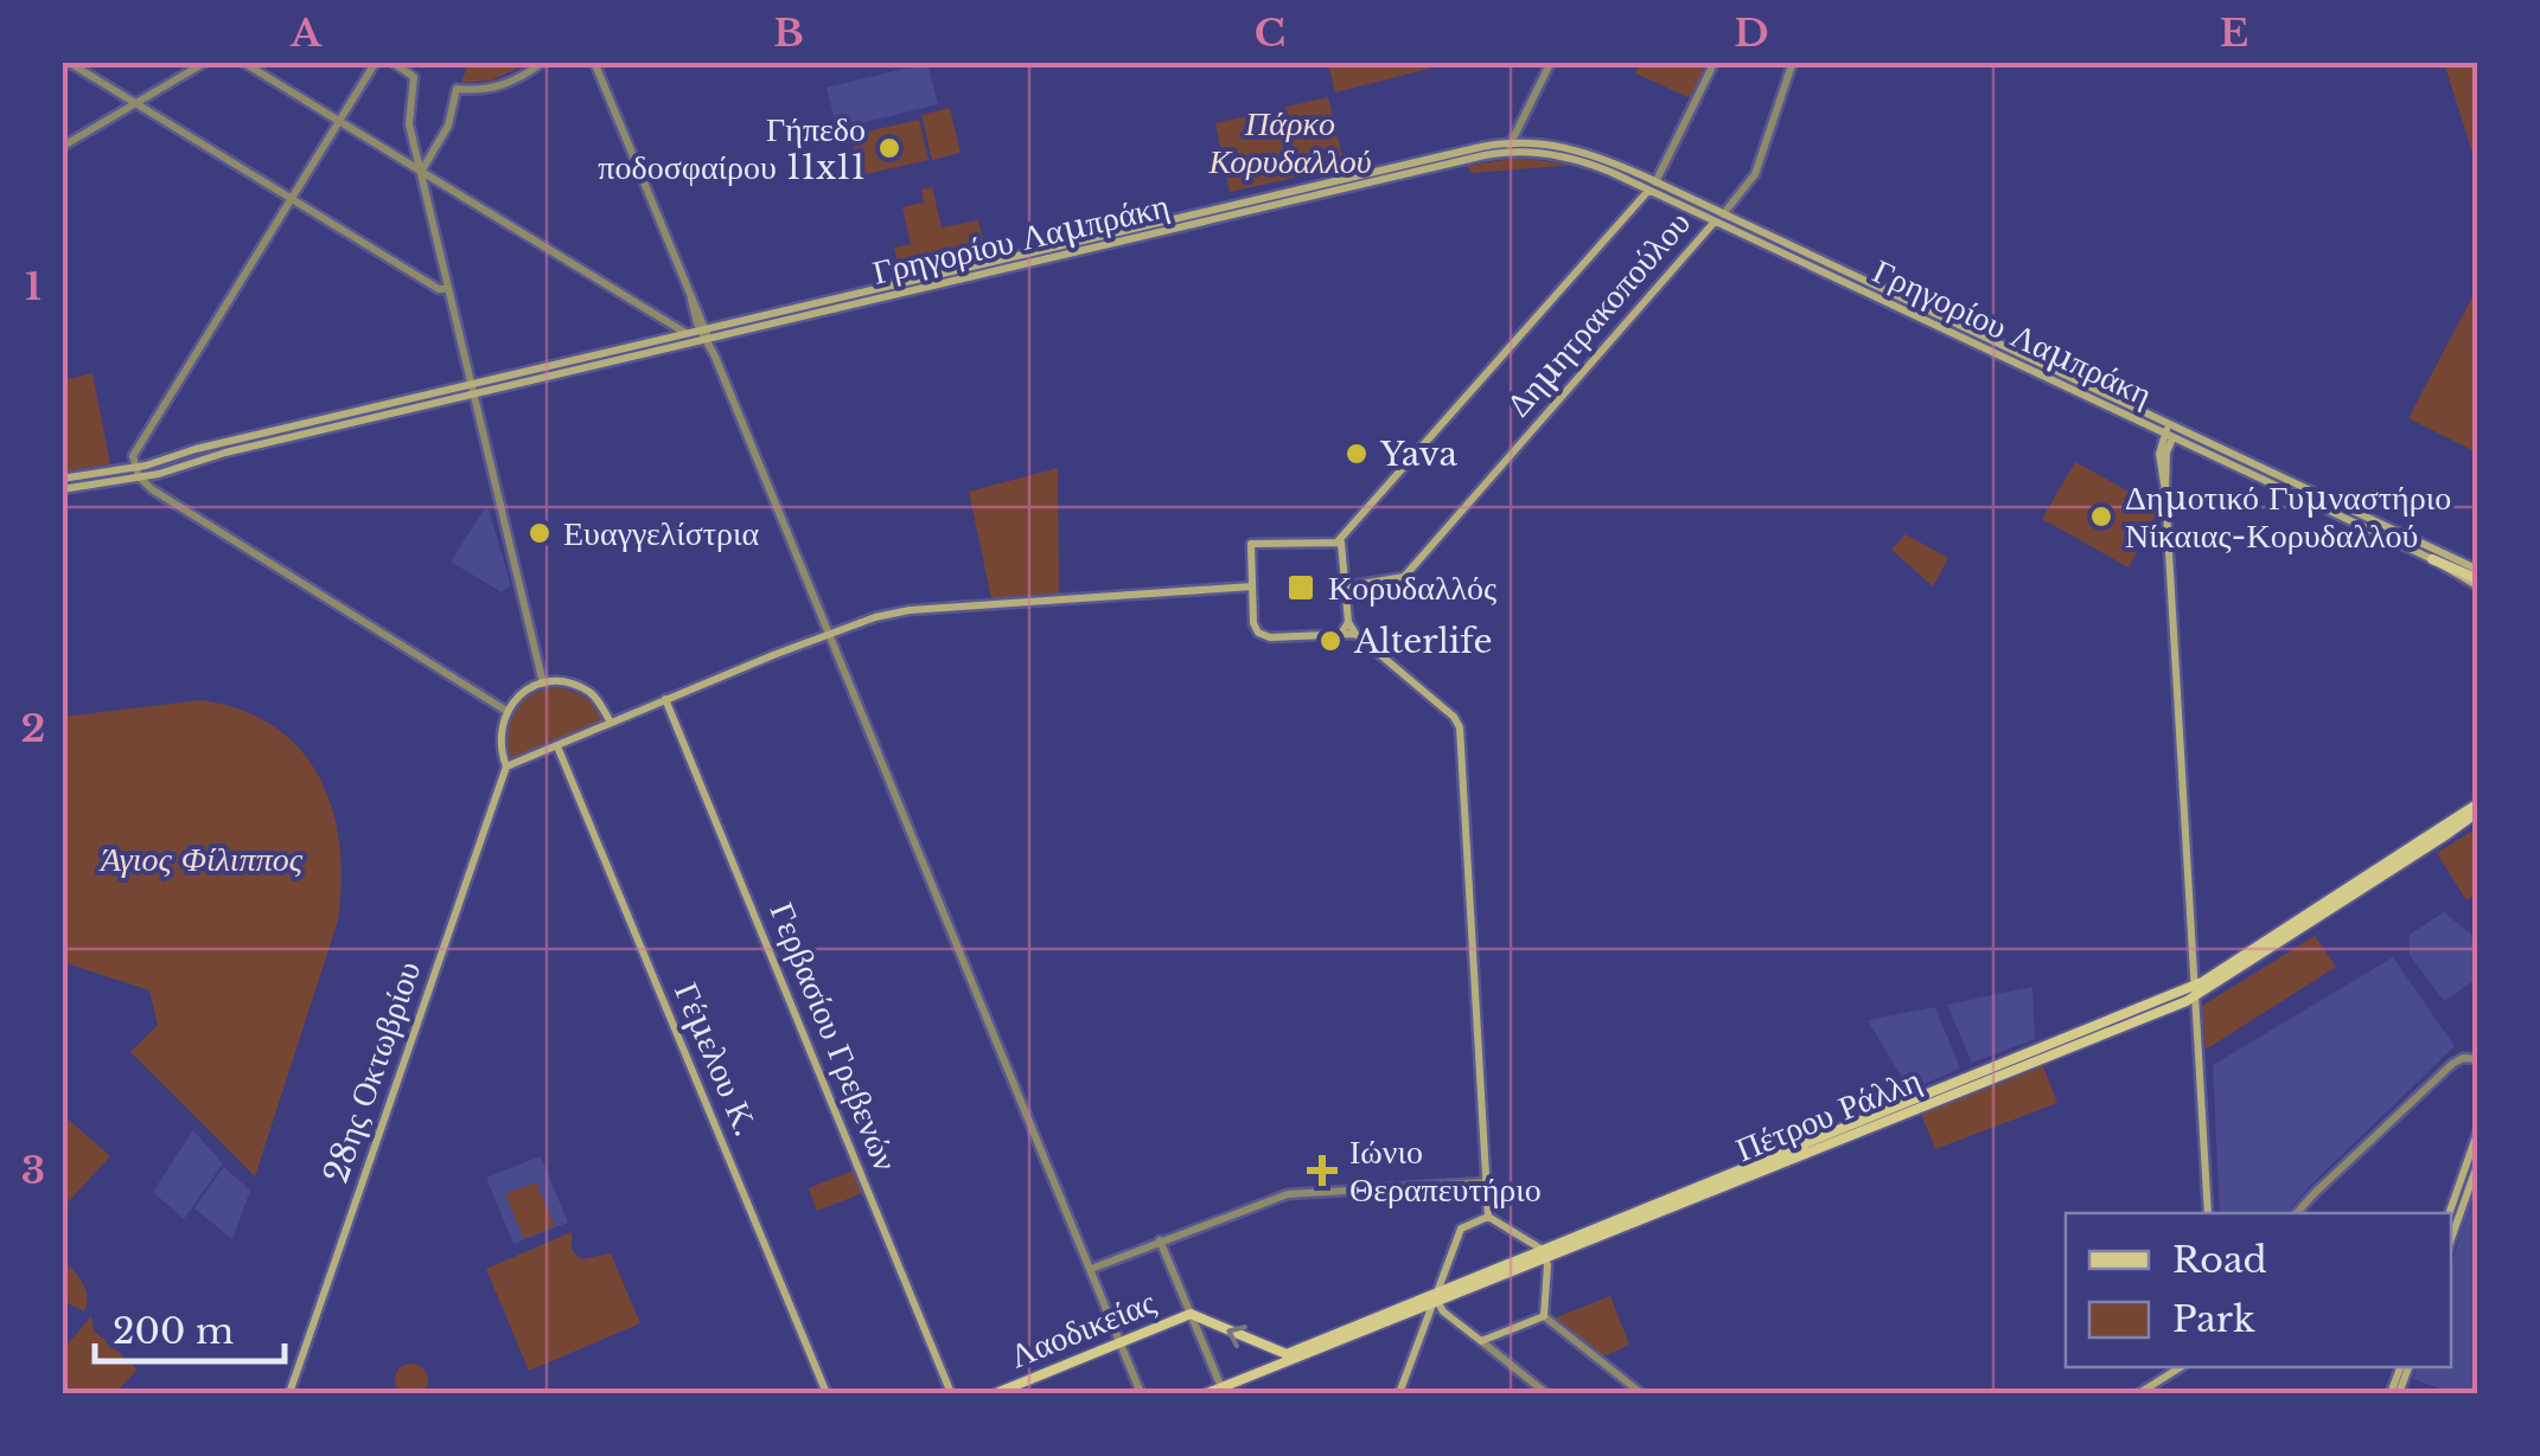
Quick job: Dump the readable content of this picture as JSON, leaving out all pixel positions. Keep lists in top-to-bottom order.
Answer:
{
  "streets": {
    "main road": [
      "Γρηγορίου Λαμπράκη",
      "Δημητρακοπούλου",
      "Γερβασίου Γρεβενών",
      "Γέμελου Κ.",
      "28ης Οκτωβρίου",
      "Πέτρου Ράλλη",
      "Λαοδικείας"
    ]
  },
  "crossings": [
    ["Γρηγορίου Λαμπράκη", "Δημητρακοπούλου"],
    ["Πέτρου Ράλλη", "Λαοδικείας"]
  ],
  "parks": ["Πάρκο Κορυδαλλού", "Άγιος Φίλιππος"],
  "places": {
    "other": [
      "Γήπεδο ποδοσφαίρου 11x11",
      "Yava",
      "Δημοτικό Γυμναστήριο Νίκαιας-Κορυδαλλού",
      "Ευαγγελίστρια",
      "Alterlife"
    ],
    "transit": ["Κορυδαλλός"],
    "health": ["Ιώνιο Θεραπευτήριο"]
  },
  "legend": ["Road", "Park"],
  "scale_bar": "200 m",
  "grid": {
    "columns": [
      "A",
      "B",
      "C",
      "D",
      "E"
    ],
    "rows": ["1", "2", "3"]
  }
}
